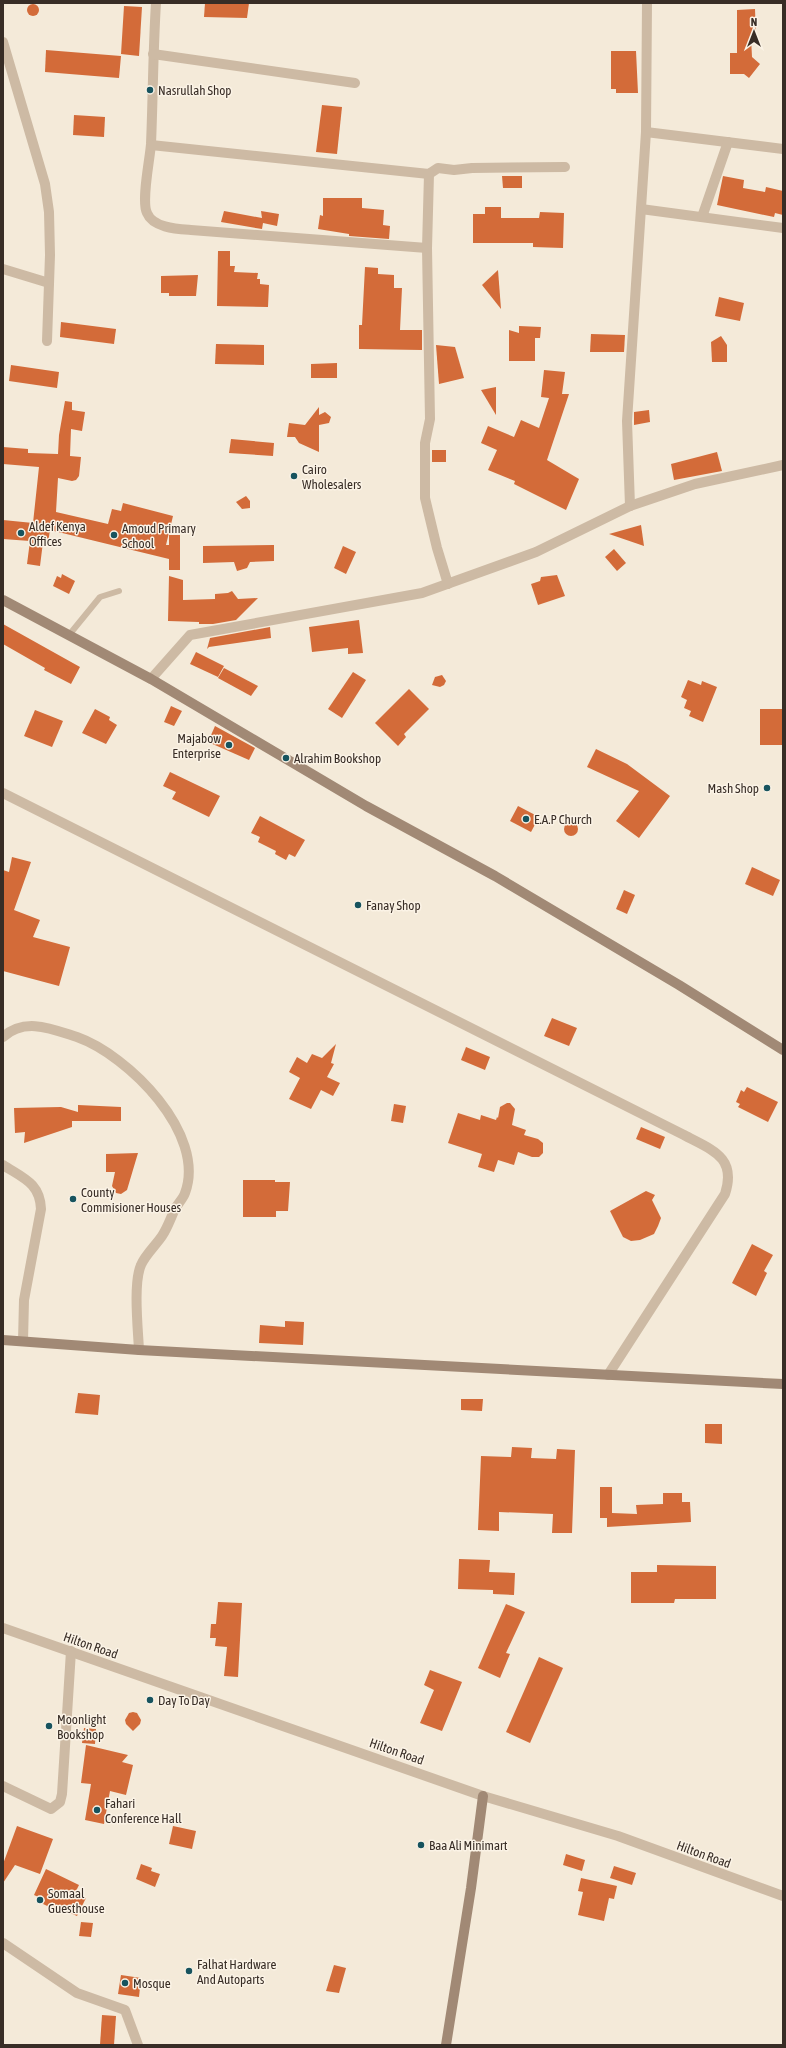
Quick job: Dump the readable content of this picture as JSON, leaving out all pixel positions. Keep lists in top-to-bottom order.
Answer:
{
  "streets": {
    "street": ["Hilton Road"]
  },
  "places": [
    "Nasrullah Shop",
    "Cairo Wholesalers",
    "Aldef Kenya Offices",
    "Amoud Primary School",
    "Majabow Enterprise",
    "Alrahim Bookshop",
    "Mash Shop",
    "E.A.P Church",
    "Fanay Shop",
    "County Commisioner Houses",
    "Day To Day",
    "Moonlight Bookshop",
    "Fahari Conference Hall",
    "Baa Ali Minimart",
    "Somaal Guesthouse",
    "Falhat Hardware And Autoparts",
    "Mosque"
  ],
  "north": "top"
}
